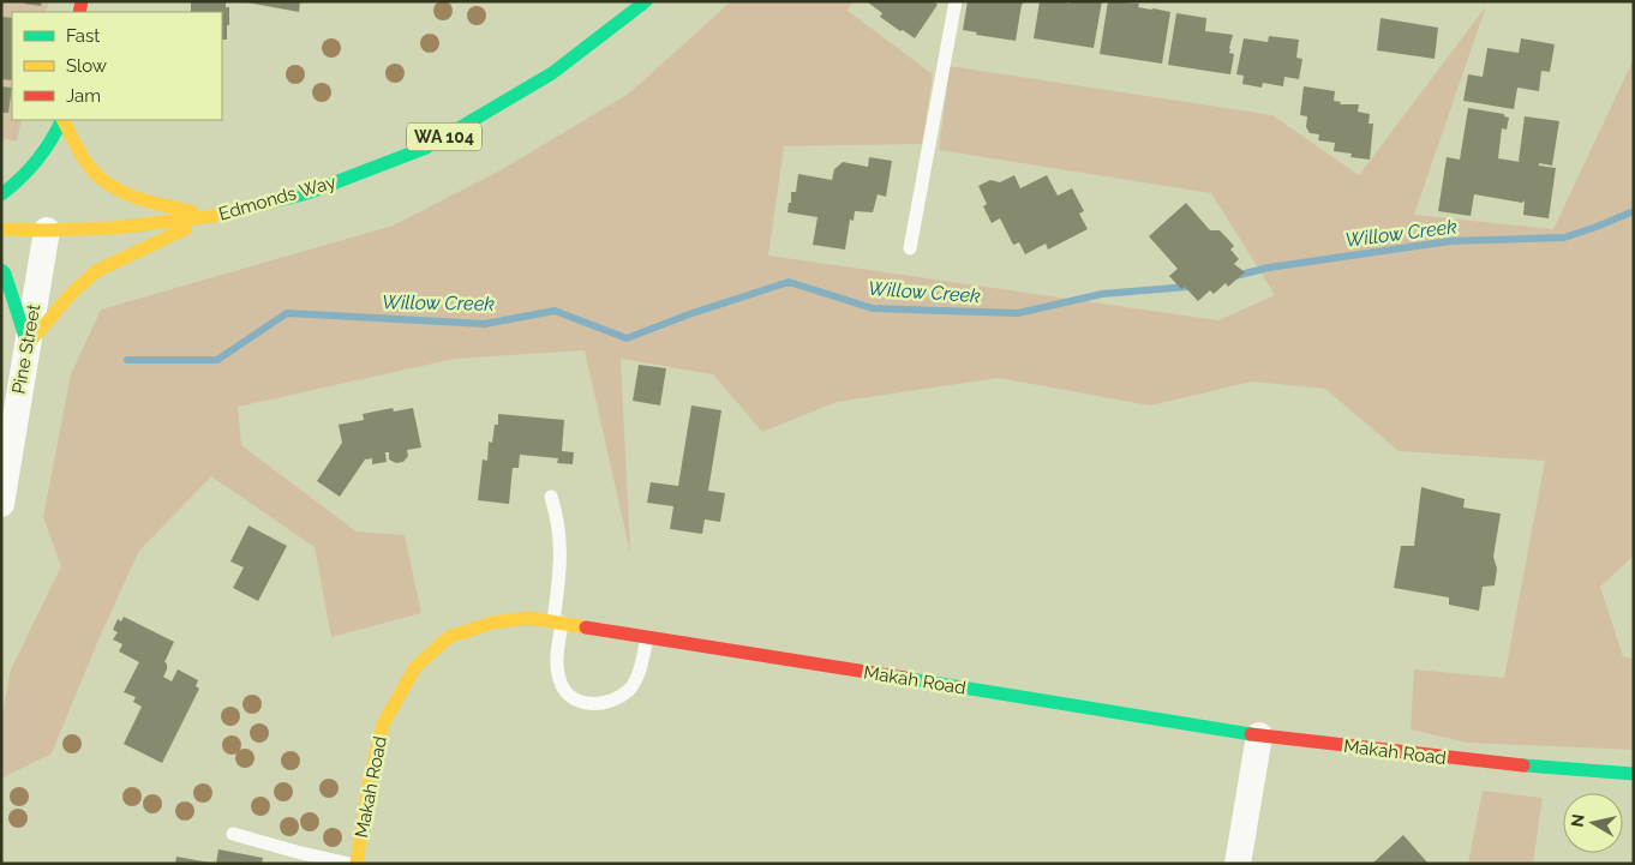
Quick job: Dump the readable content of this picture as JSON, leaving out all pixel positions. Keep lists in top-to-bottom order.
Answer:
{
  "streets": {
    "street": [
      "WA 104",
      "Edmonds Way",
      "Pine Street",
      "Makah Road"
    ]
  },
  "crossings": [
    ["Edmonds Way", "Pine Street"]
  ],
  "water": ["Willow Creek"],
  "legend": ["Fast", "Slow", "Jam"],
  "north": "left"
}
